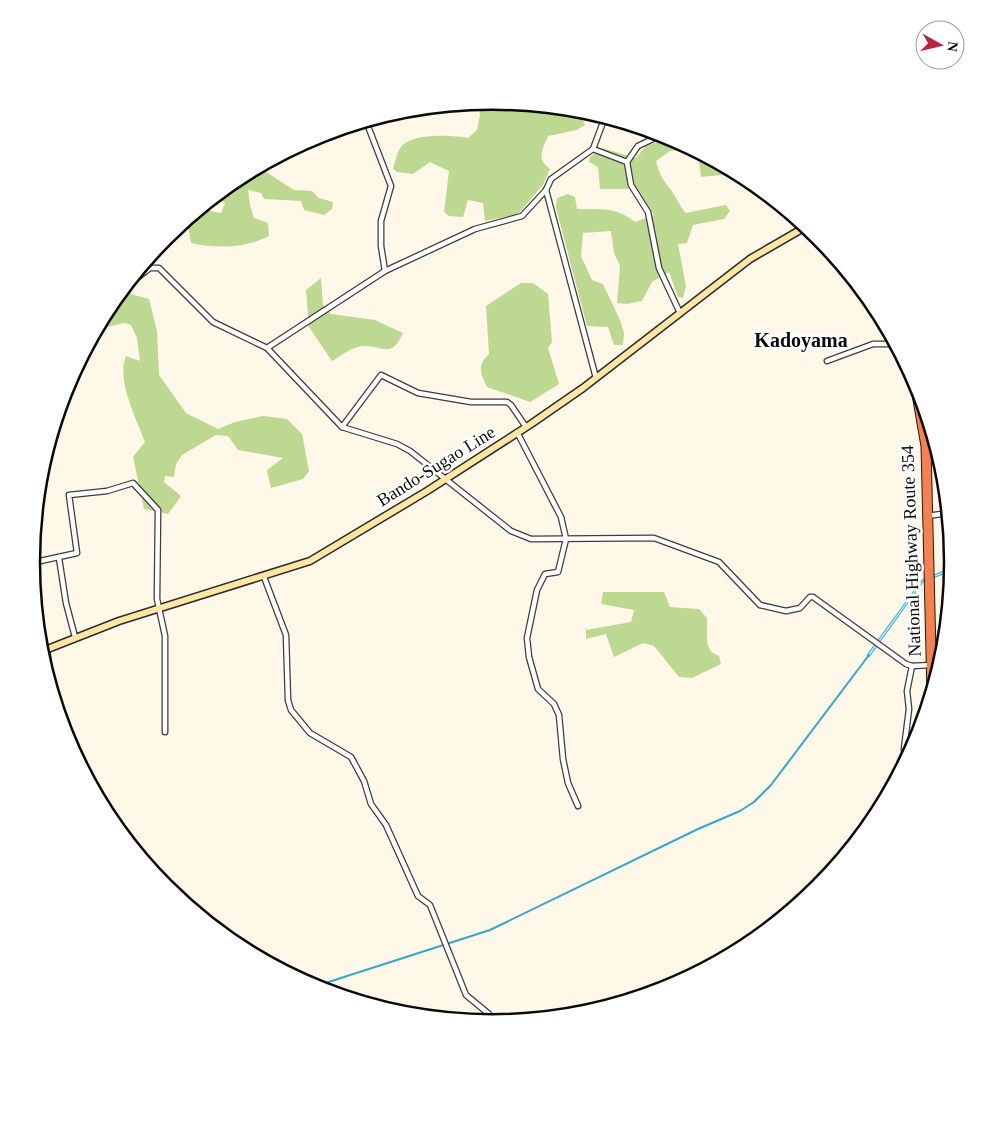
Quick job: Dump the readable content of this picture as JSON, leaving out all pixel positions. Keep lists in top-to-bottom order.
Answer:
{
  "streets": {
    "highway": ["National Highway Route 354"],
    "main road": ["Bando-Sugao Line"]
  },
  "districts": ["Kadoyama"],
  "north": "right"
}
